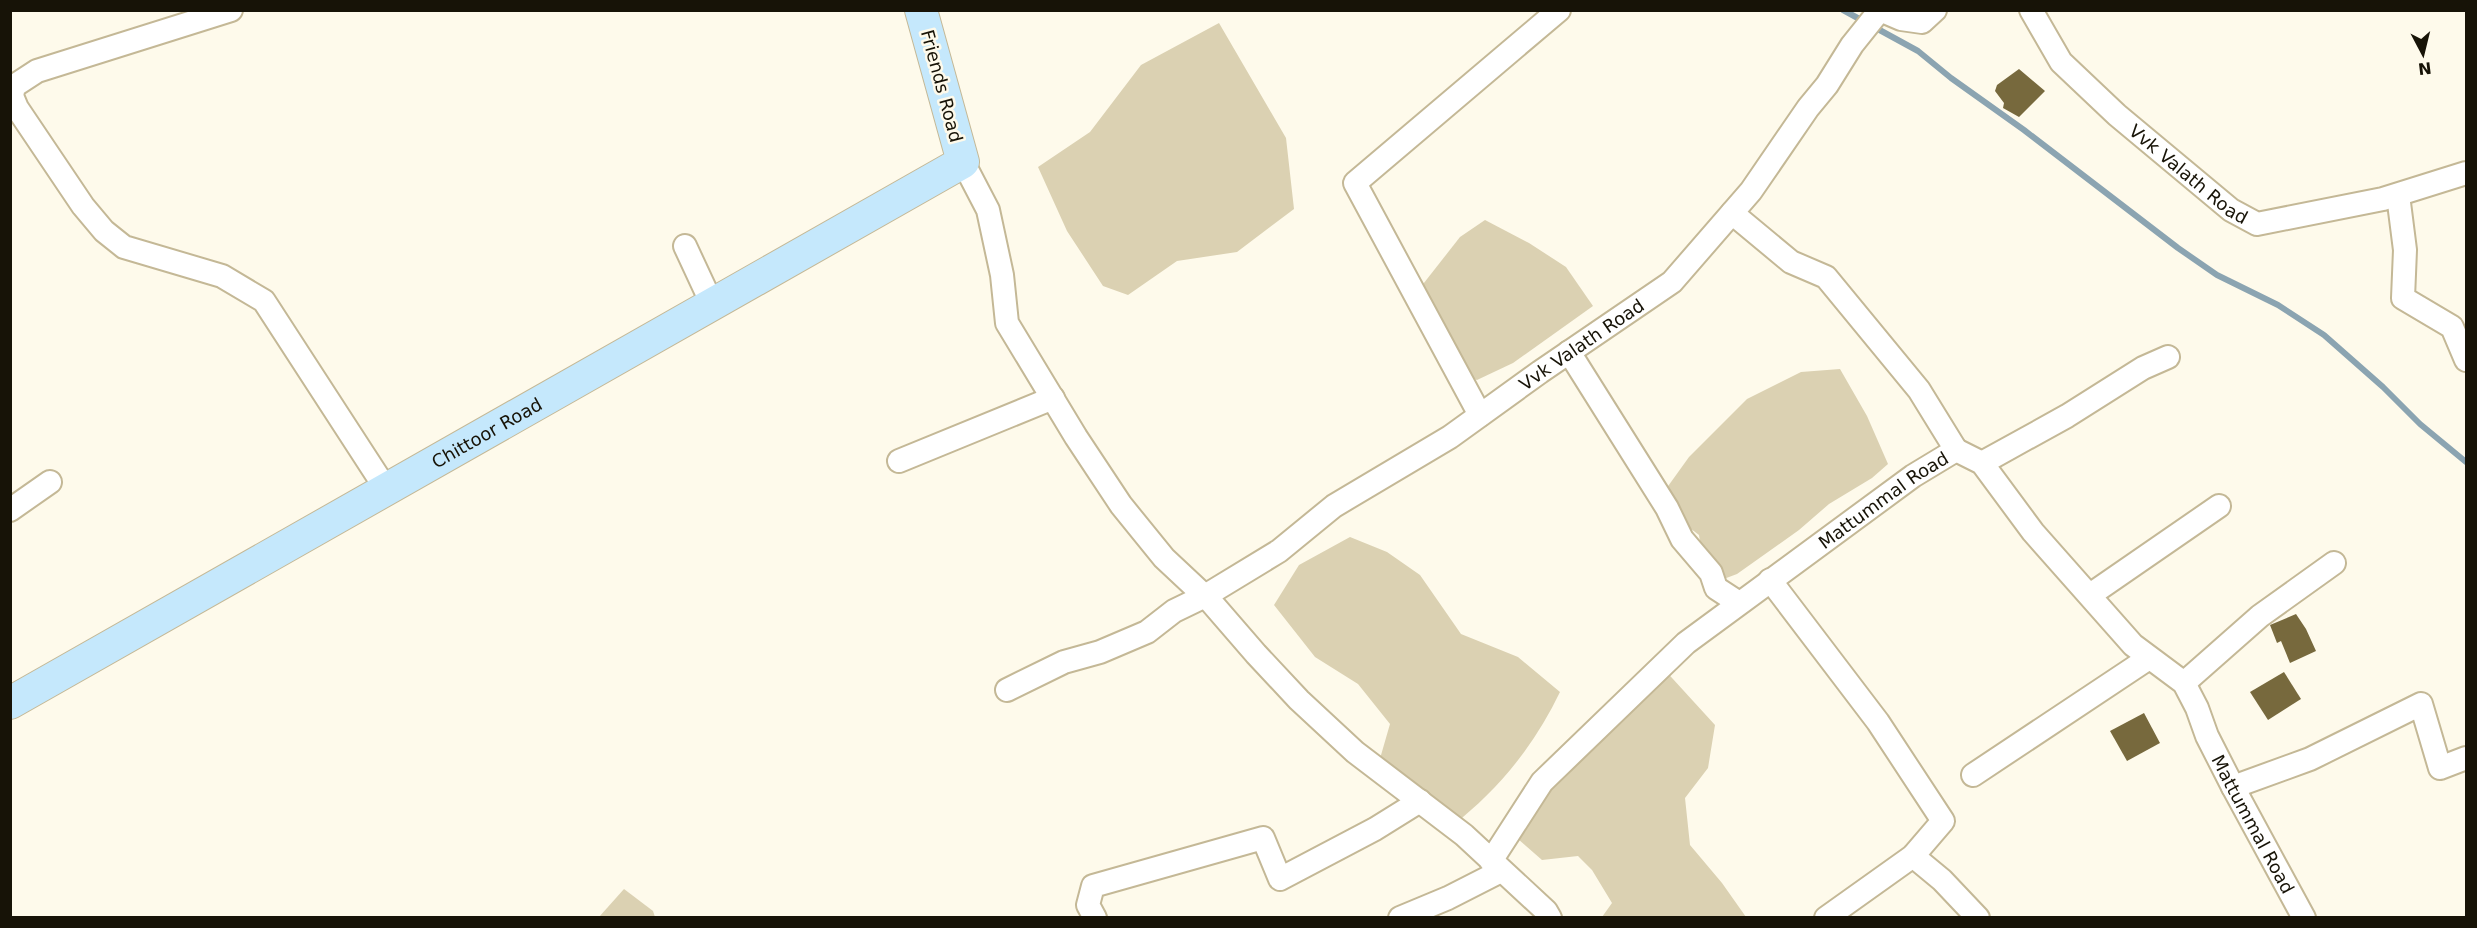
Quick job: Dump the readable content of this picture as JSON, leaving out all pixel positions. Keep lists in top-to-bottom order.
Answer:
{
  "streets": {
    "main road": ["Friends Road", "Chittoor Road"],
    "street": ["Vvk Valath Road", "Mattummal Road"]
  },
  "crossings": [
    ["Friends Road", "Chittoor Road"]
  ],
  "north": "bottom"
}
